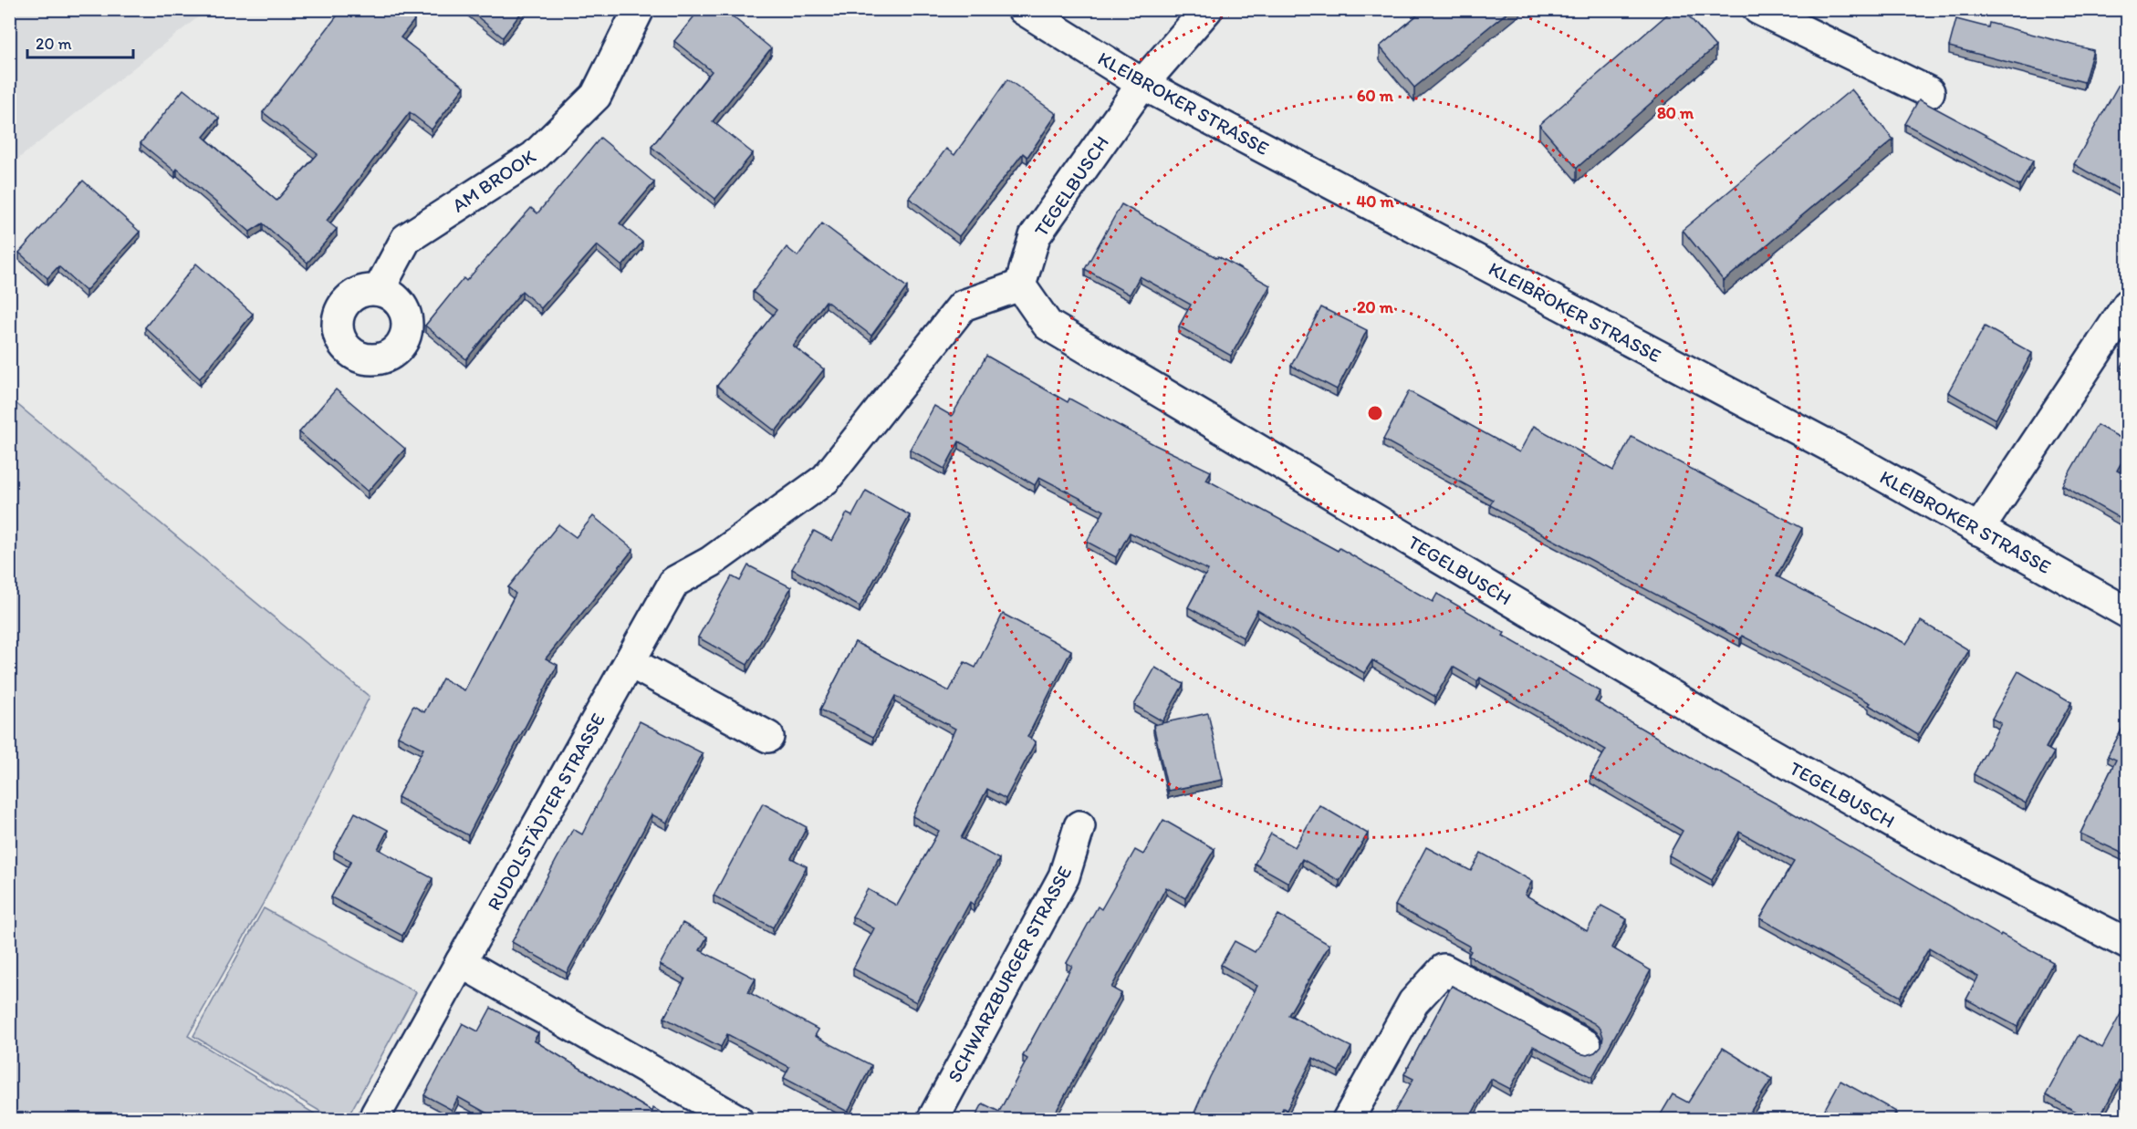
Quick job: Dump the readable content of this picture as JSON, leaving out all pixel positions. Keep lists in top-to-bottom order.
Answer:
{
  "streets": {
    "street": [
      "KLEIBROKER STRASSE",
      "AM BROOK",
      "TEGELBUSCH",
      "RUDOLSTÄDTER STRASSE",
      "SCHWARZBURGER STRASSE"
    ]
  },
  "crossings": [
    ["KLEIBROKER STRASSE", "TEGELBUSCH"],
    ["TEGELBUSCH", "RUDOLSTÄDTER STRASSE"]
  ],
  "scale_bar": "20 m",
  "rings": [
    "60 m",
    "80 m",
    "40 m",
    "20 m"
  ]
}
